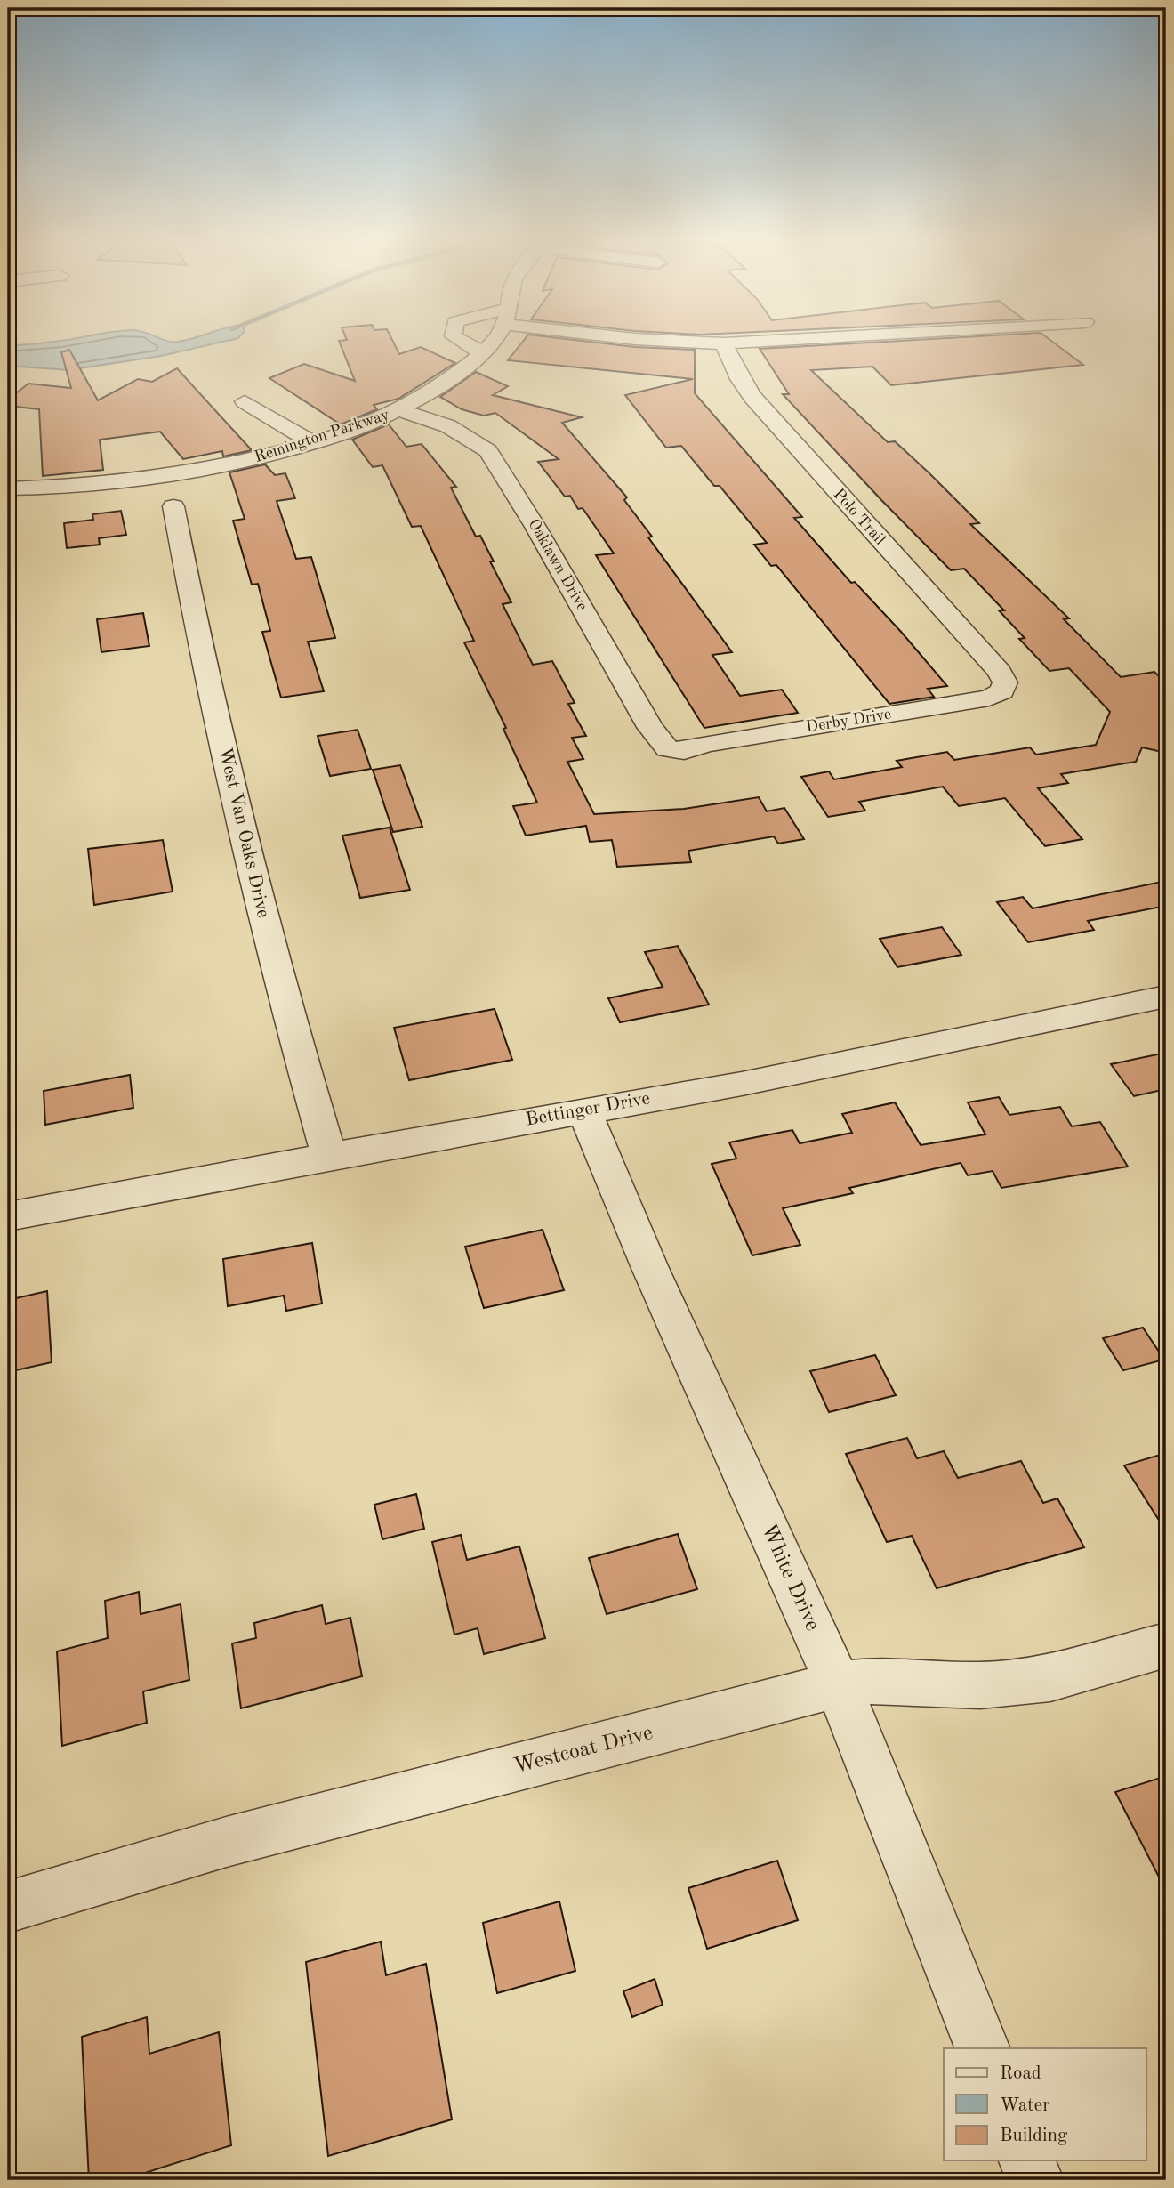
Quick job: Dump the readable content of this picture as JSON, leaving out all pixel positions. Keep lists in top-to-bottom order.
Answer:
{
  "streets": {
    "street": [
      "Remington Parkway",
      "Polo Trail",
      "Oaklawn Drive",
      "Derby Drive",
      "West Van Oaks Drive",
      "Bettinger Drive",
      "White Drive",
      "Westcoat Drive"
    ]
  },
  "crossings": [
    ["Remington Parkway", "Oaklawn Drive"],
    ["Polo Trail", "Derby Drive"],
    ["Oaklawn Drive", "Derby Drive"],
    ["West Van Oaks Drive", "Bettinger Drive"],
    ["Bettinger Drive", "White Drive"],
    ["White Drive", "Westcoat Drive"]
  ],
  "legend": ["Road", "Water", "Building"]
}
